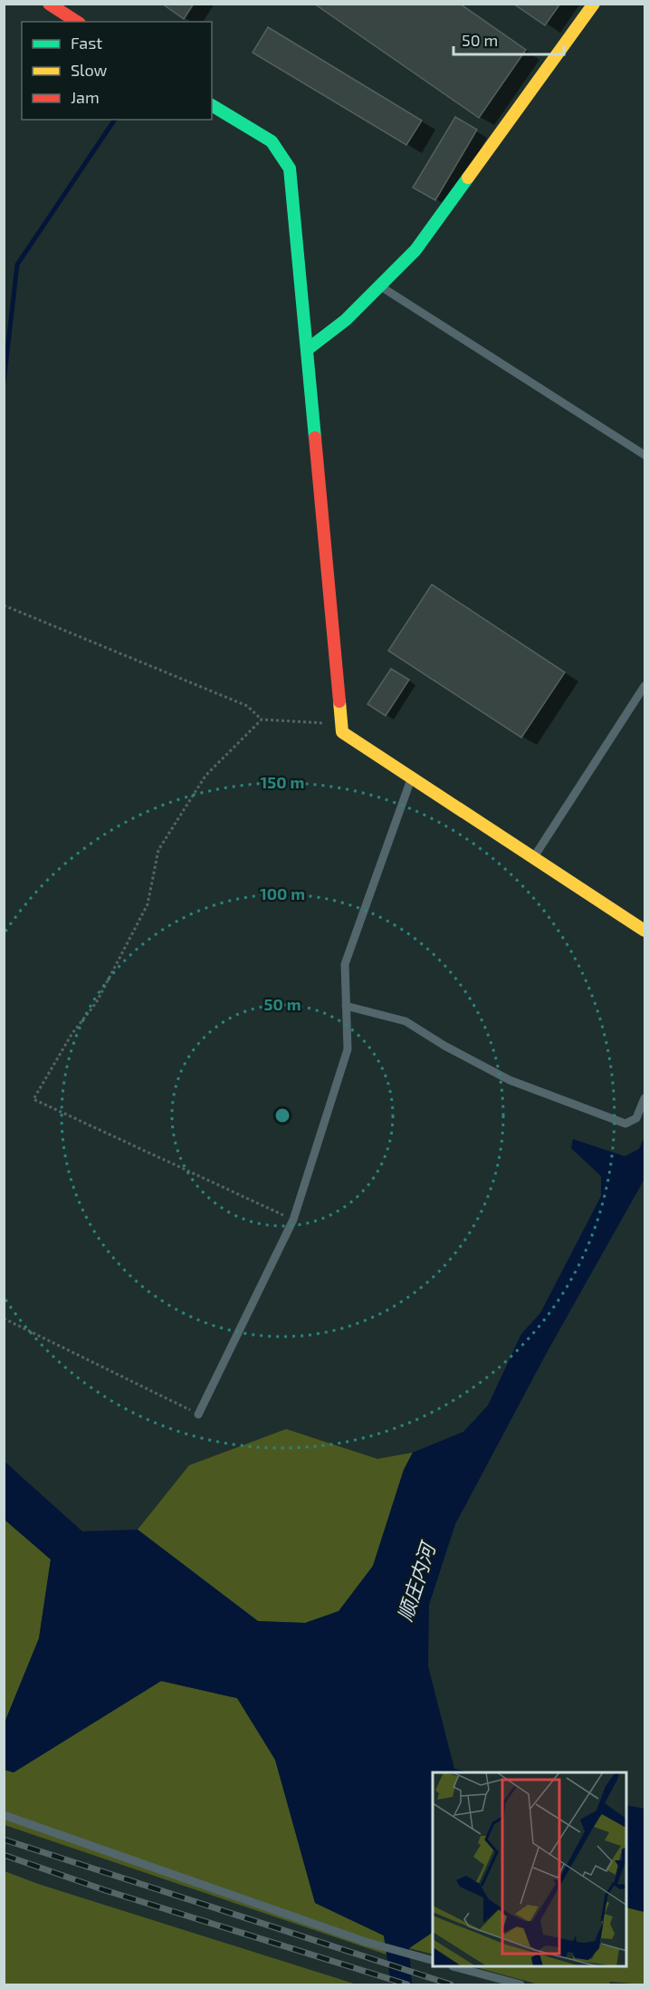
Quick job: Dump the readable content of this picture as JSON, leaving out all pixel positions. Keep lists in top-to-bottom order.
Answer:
{
  "water": ["顺庄内河"],
  "legend": ["Fast", "Slow", "Jam"],
  "scale_bar": "50 m",
  "rings": ["150 m", "100 m", "50 m"]
}
